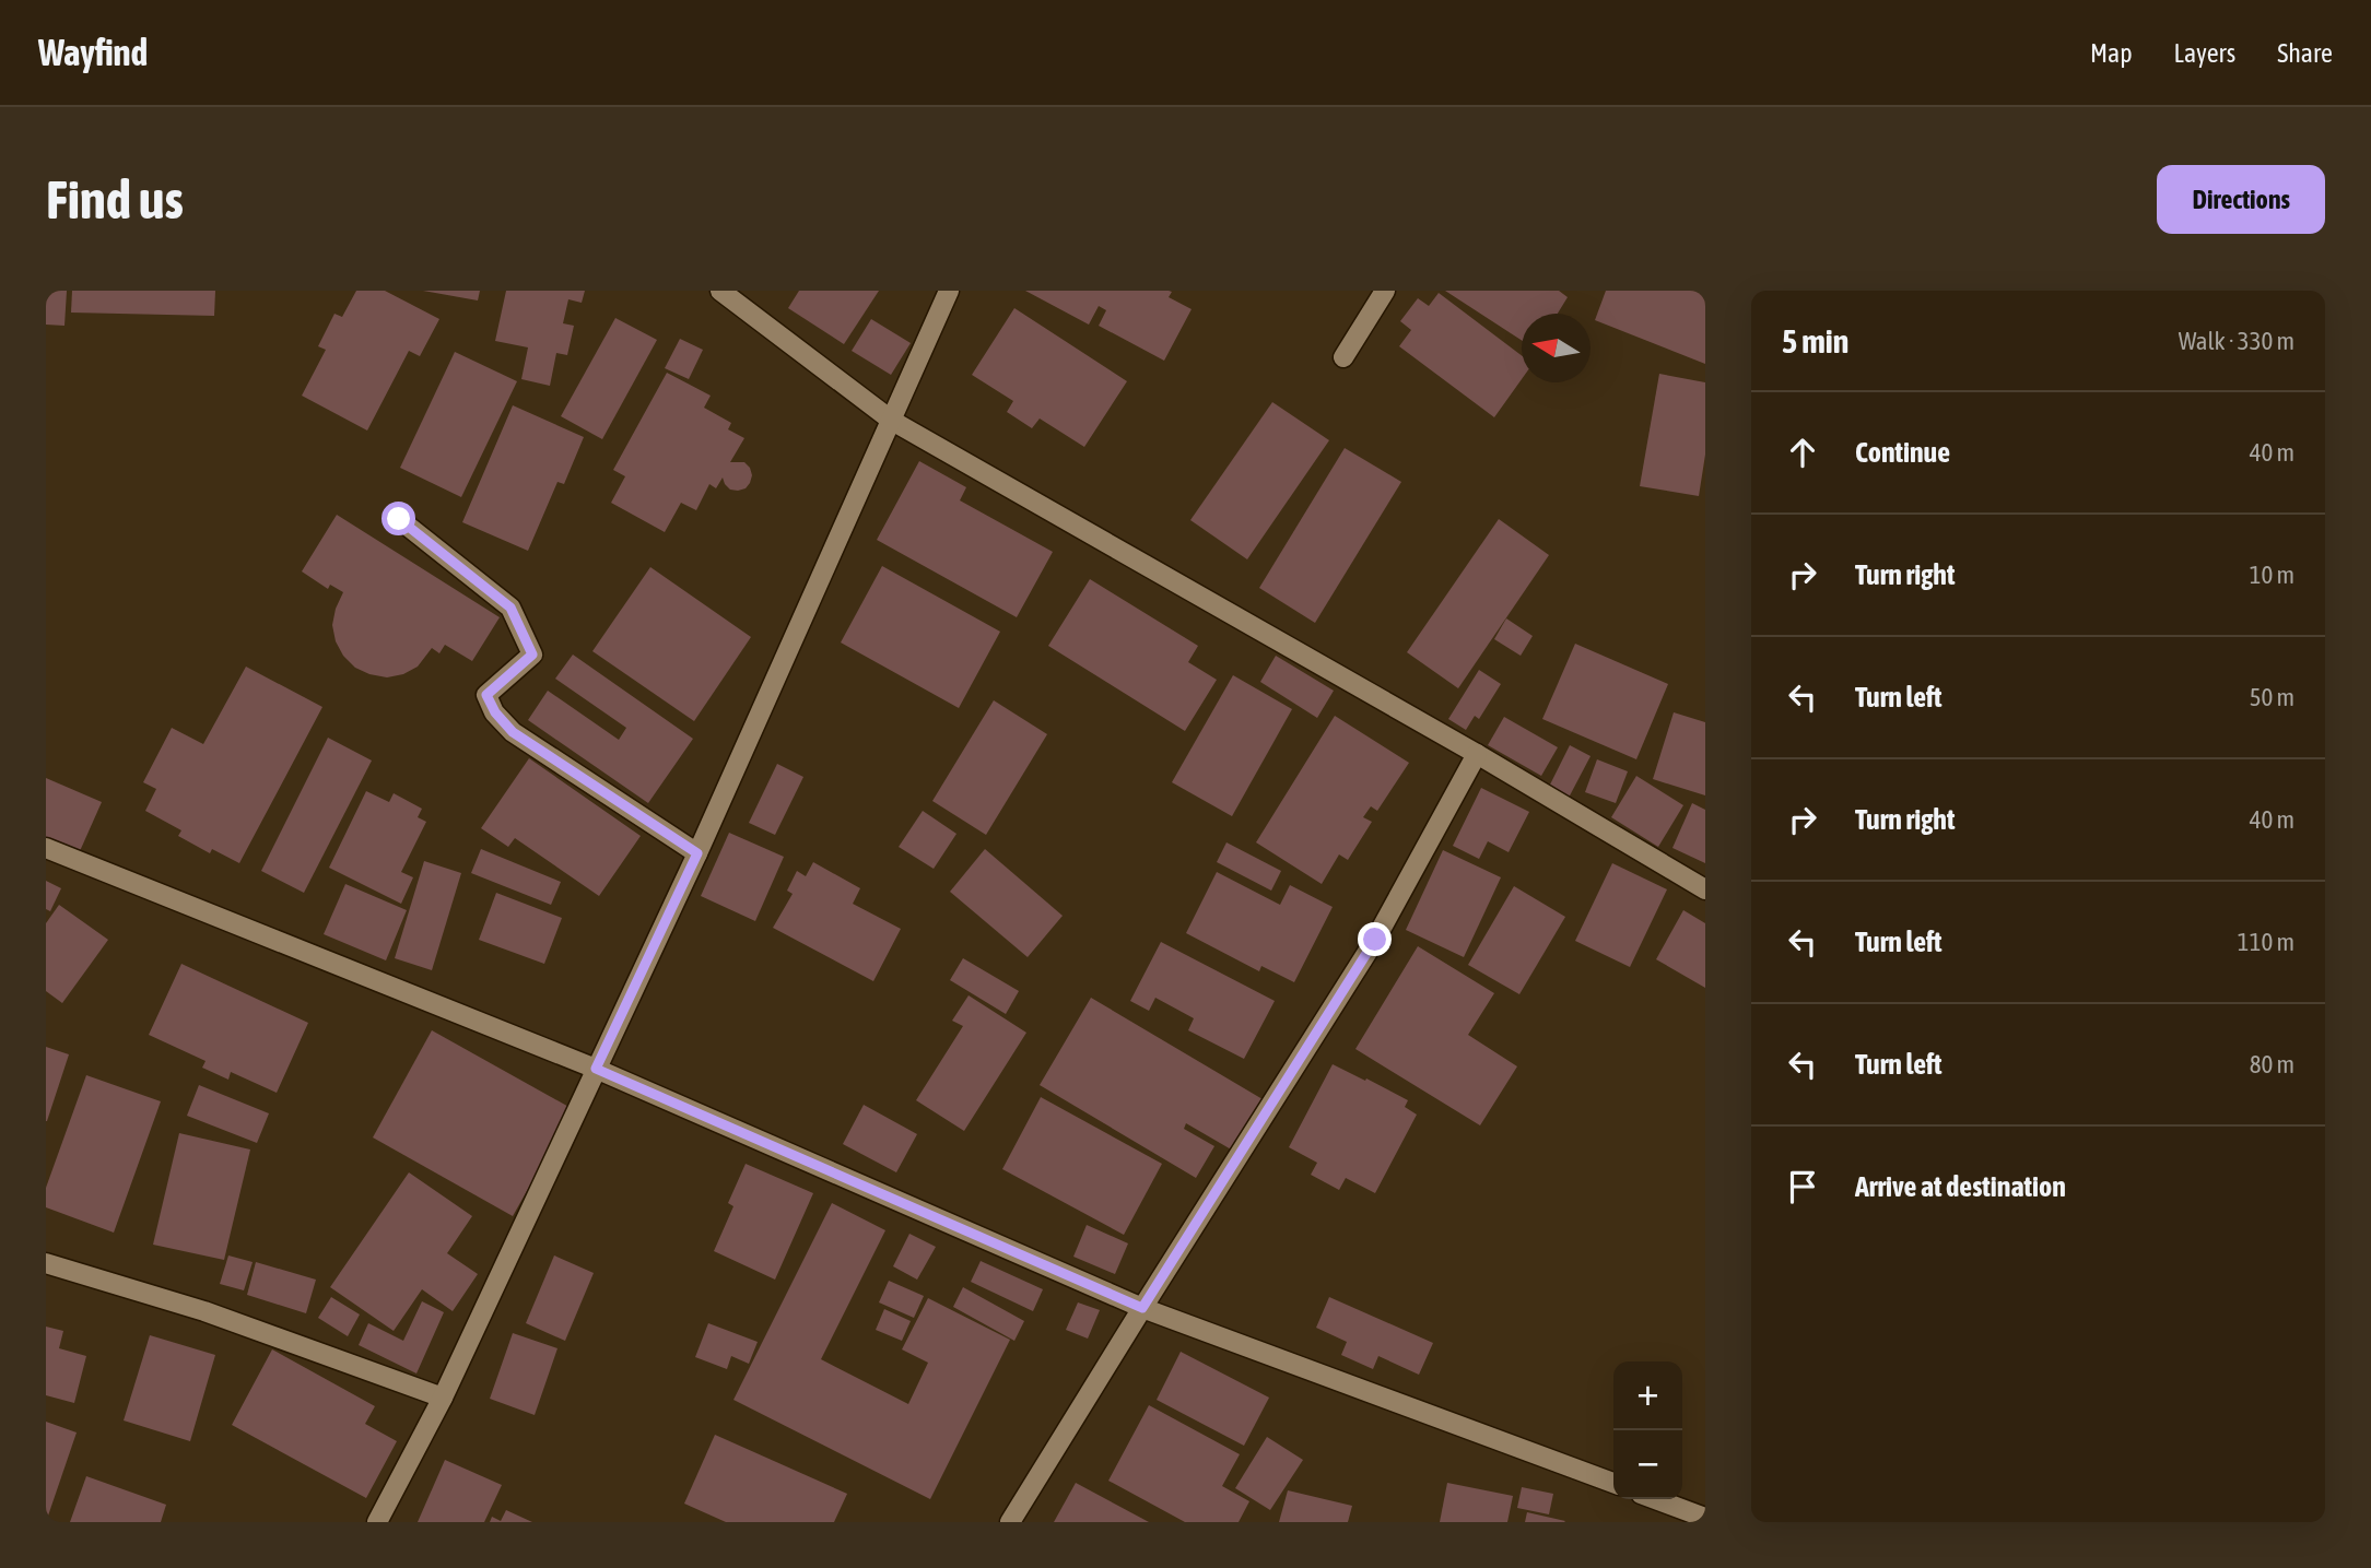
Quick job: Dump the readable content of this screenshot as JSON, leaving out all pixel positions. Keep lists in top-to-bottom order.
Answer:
{
  "north": "left",
  "page": {
    "header": "Wayfind",
    "nav": ["Map", "Layers", "Share"],
    "buttons": "Directions",
    "title": "Find us",
    "heading": ["5 min", "Walk · 330 m"],
    "list": [
      ["Continue", "40 m"],
      ["Turn right", "10 m"],
      ["Turn left", "50 m"],
      ["Turn right", "40 m"],
      ["Turn left", "110 m"],
      ["Turn left", "80 m"],
      "Arrive at destination"
    ],
    "map_buttons": ["+", "−"]
  }
}
